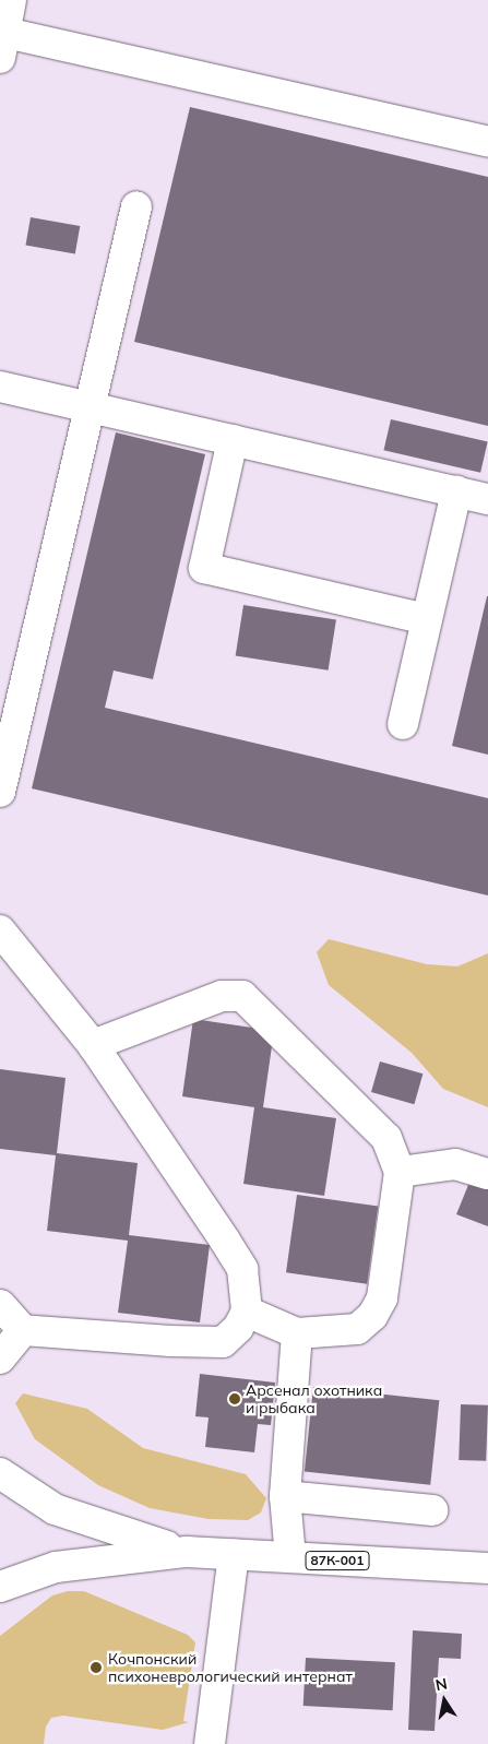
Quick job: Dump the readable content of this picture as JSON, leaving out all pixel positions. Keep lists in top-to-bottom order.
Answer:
{
  "streets": {
    "main road": ["87К-001"]
  },
  "places": ["Арсенал охотника и рыбака", "Кочпонский психоневрологический интернат"],
  "north": "top"
}
